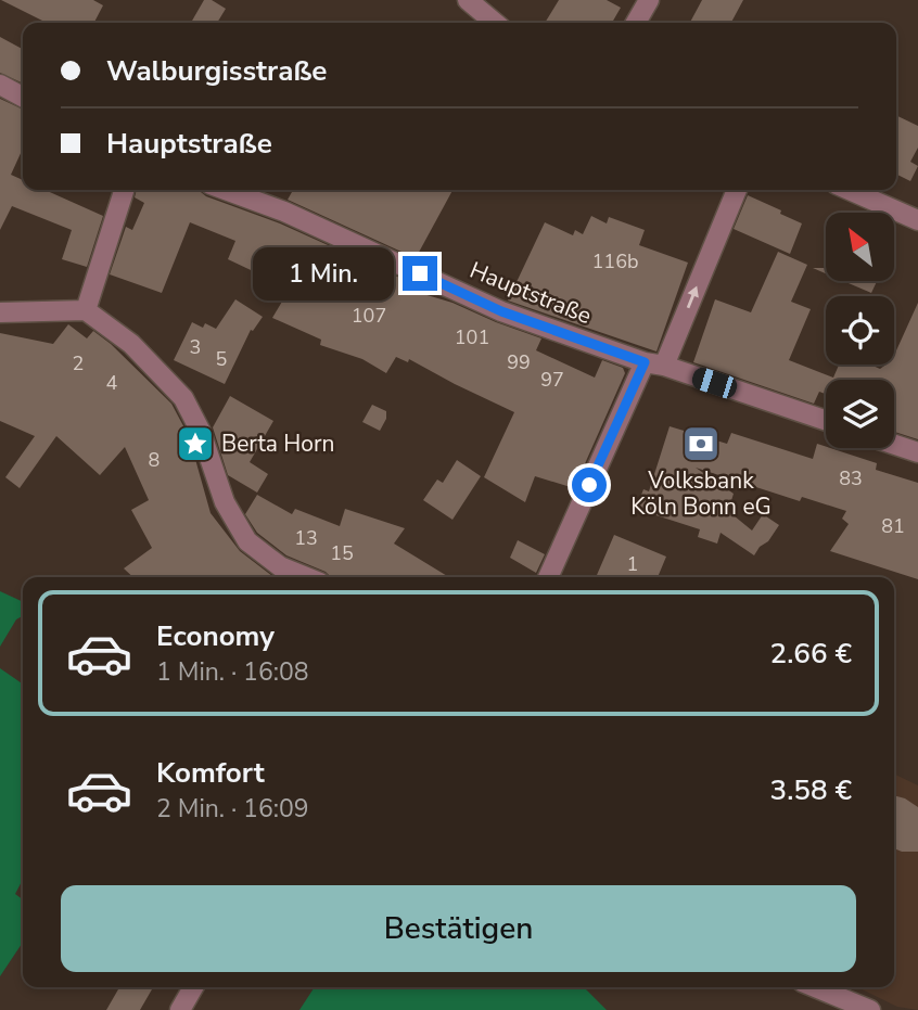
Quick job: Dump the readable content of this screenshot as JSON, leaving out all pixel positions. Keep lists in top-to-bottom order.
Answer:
{
  "streets": {
    "street": ["Hauptstraße"]
  },
  "places": {
    "place": ["Berta Horn"],
    "bank": ["Volksbank Köln Bonn eG"]
  },
  "house_numbers": [
    "116b",
    "107",
    "101",
    "3",
    "5",
    "99",
    "2",
    "97",
    "4",
    "8",
    "83",
    "81",
    "13",
    "15",
    "1"
  ],
  "north": "top left",
  "page": {
    "banner": ["Walburgisstraße", "Hauptstraße"],
    "bubble": "1 Min.",
    "list": [
      {
        "name": "Economy",
        "note": "1 Min. · 16:08",
        "value": "2.66 €"
      },
      {
        "name": "Komfort",
        "note": "2 Min. · 16:09",
        "value": "3.58 €"
      }
    ],
    "buttons": "Bestätigen"
  }
}
